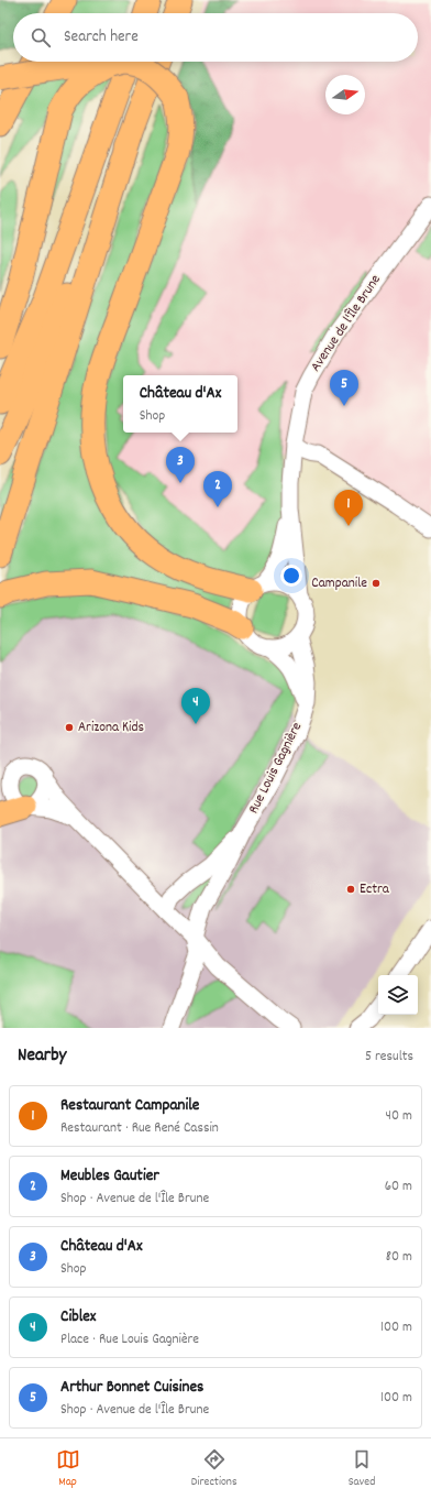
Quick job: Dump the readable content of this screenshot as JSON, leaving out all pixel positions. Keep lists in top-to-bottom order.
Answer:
{
  "streets": {
    "street": ["Avenue de l'Île Brune", "Rue Louis Gagnière"]
  },
  "crossings": [
    ["Avenue de l'Île Brune", "Rue Louis Gagnière"]
  ],
  "places": ["Campanile", "Arizona Kids", "Ectra"],
  "north": "right",
  "page": {
    "search": "Search here",
    "pins": [
      "5",
      "3",
      "2",
      "1",
      "4"
    ],
    "popup": ["Château d'Ax", "Shop"],
    "heading": ["Nearby", "5 results"],
    "list": [
      {
        "mark": "1",
        "name": "Restaurant Campanile",
        "note": "Restaurant · Rue René Cassin",
        "value": "40 m"
      },
      {
        "mark": "2",
        "name": "Meubles Gautier",
        "note": "Shop · Avenue de l'Île Brune",
        "value": "60 m"
      },
      {
        "mark": "3",
        "name": "Château d'Ax",
        "note": "Shop",
        "value": "80 m"
      },
      {
        "mark": "4",
        "name": "Ciblex",
        "note": "Place · Rue Louis Gagnière",
        "value": "100 m"
      },
      {
        "mark": "5",
        "name": "Arthur Bonnet Cuisines",
        "note": "Shop · Avenue de l'Île Brune",
        "value": "100 m"
      }
    ],
    "nav": ["Map", "Directions", "Saved"]
  }
}
